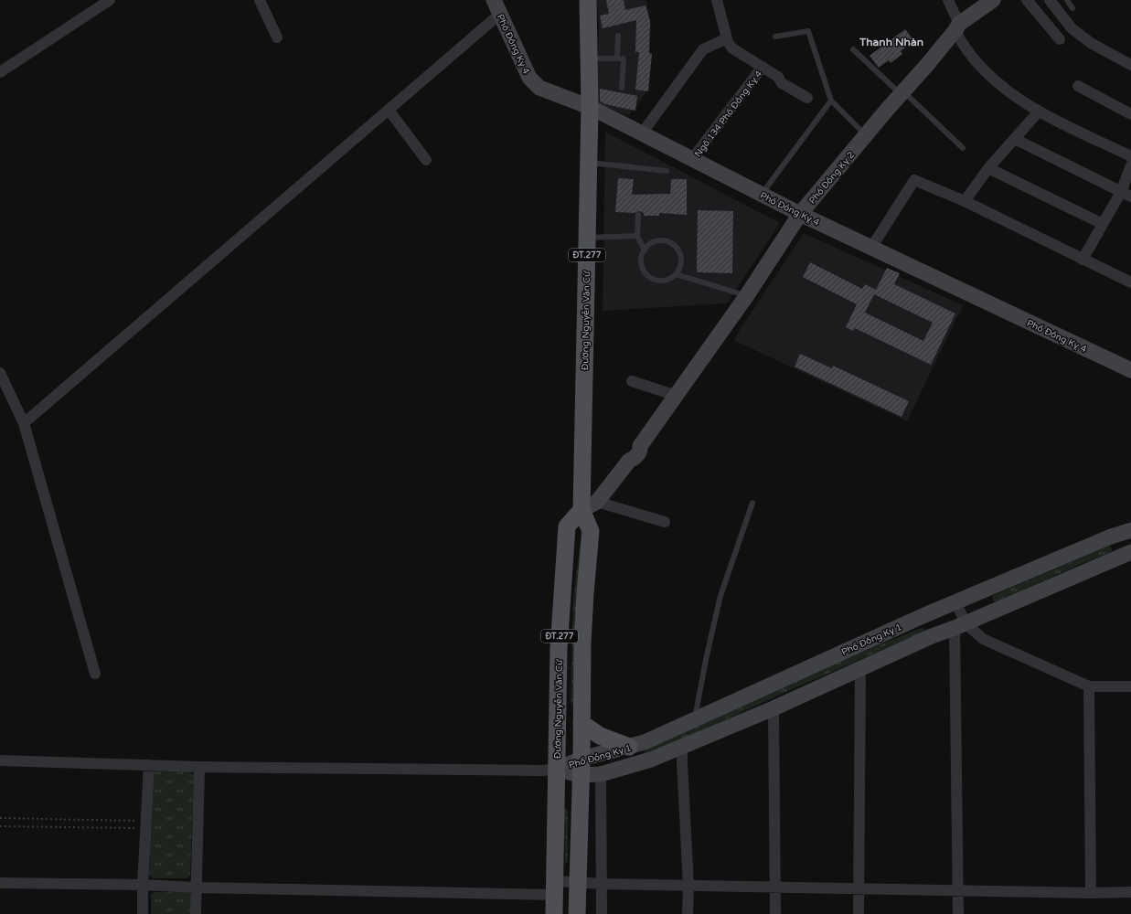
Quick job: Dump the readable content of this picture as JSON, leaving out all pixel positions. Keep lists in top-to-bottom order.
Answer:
{
  "streets": {
    "main road": ["ĐT.277", "Đường Nguyễn Văn Cừ"],
    "street": [
      "Phố Đồng Kỵ 4",
      "Ngõ 134 Phố Đồng Kỵ 4",
      "Phố Đồng Kỵ 2",
      "Phố Đồng Kỵ 1"
    ]
  },
  "crossings": [
    ["Phố Đồng Kỵ 4", "Ngõ 134 Phố Đồng Kỵ 4"],
    ["Phố Đồng Kỵ 4", "Phố Đồng Kỵ 2"],
    ["Phố Đồng Kỵ 4", "Đường Nguyễn Văn Cừ"],
    ["Phố Đồng Kỵ 2", "Đường Nguyễn Văn Cừ"],
    ["Đường Nguyễn Văn Cừ", "Phố Đồng Kỵ 1"]
  ],
  "districts": ["Thanh Nhàn"]
}
